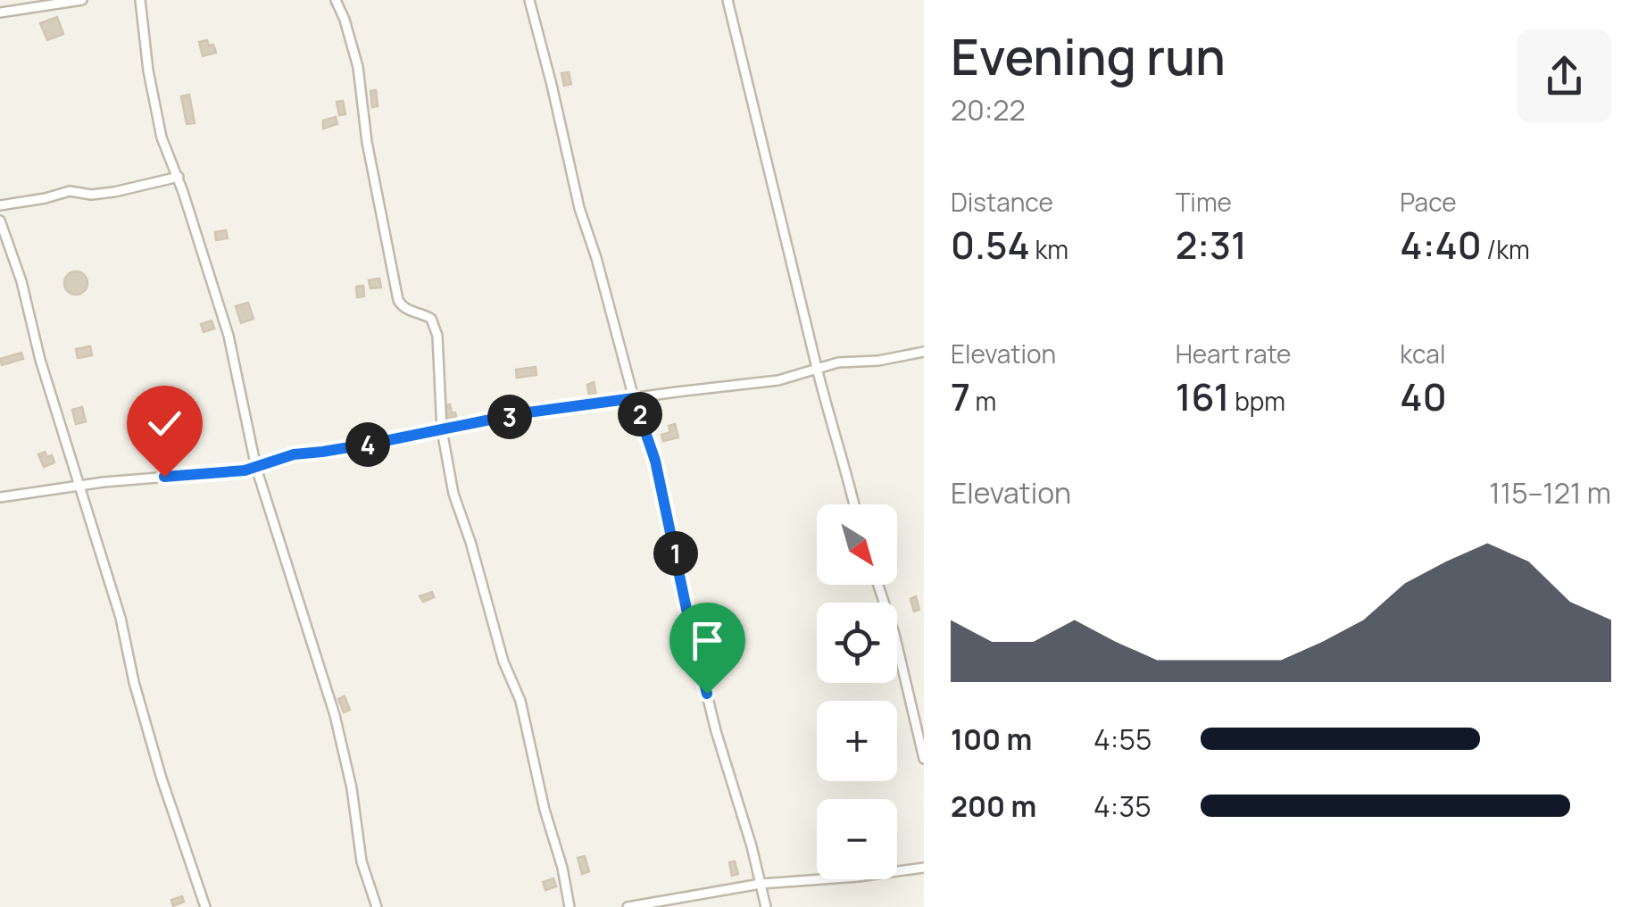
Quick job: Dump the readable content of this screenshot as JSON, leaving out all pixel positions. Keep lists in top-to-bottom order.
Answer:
{
  "north": "bottom right",
  "page": {
    "heading": ["Evening run", "20:22"],
    "stats": [
      ["Distance", "0.54 km"],
      ["Time", "2:31"],
      ["Pace", "4:40 /km"],
      ["Elevation", "7 m"],
      ["Heart rate", "161 bpm"],
      ["kcal", "40"]
    ],
    "pins": [
      "2",
      "3",
      "4",
      "1"
    ],
    "chart": ["Elevation", "115–121 m"],
    "map_buttons": ["+", "−"],
    "list": [
      {
        "name": "100 m",
        "note": "4:55"
      },
      {
        "name": "200 m",
        "note": "4:35"
      }
    ]
  }
}
